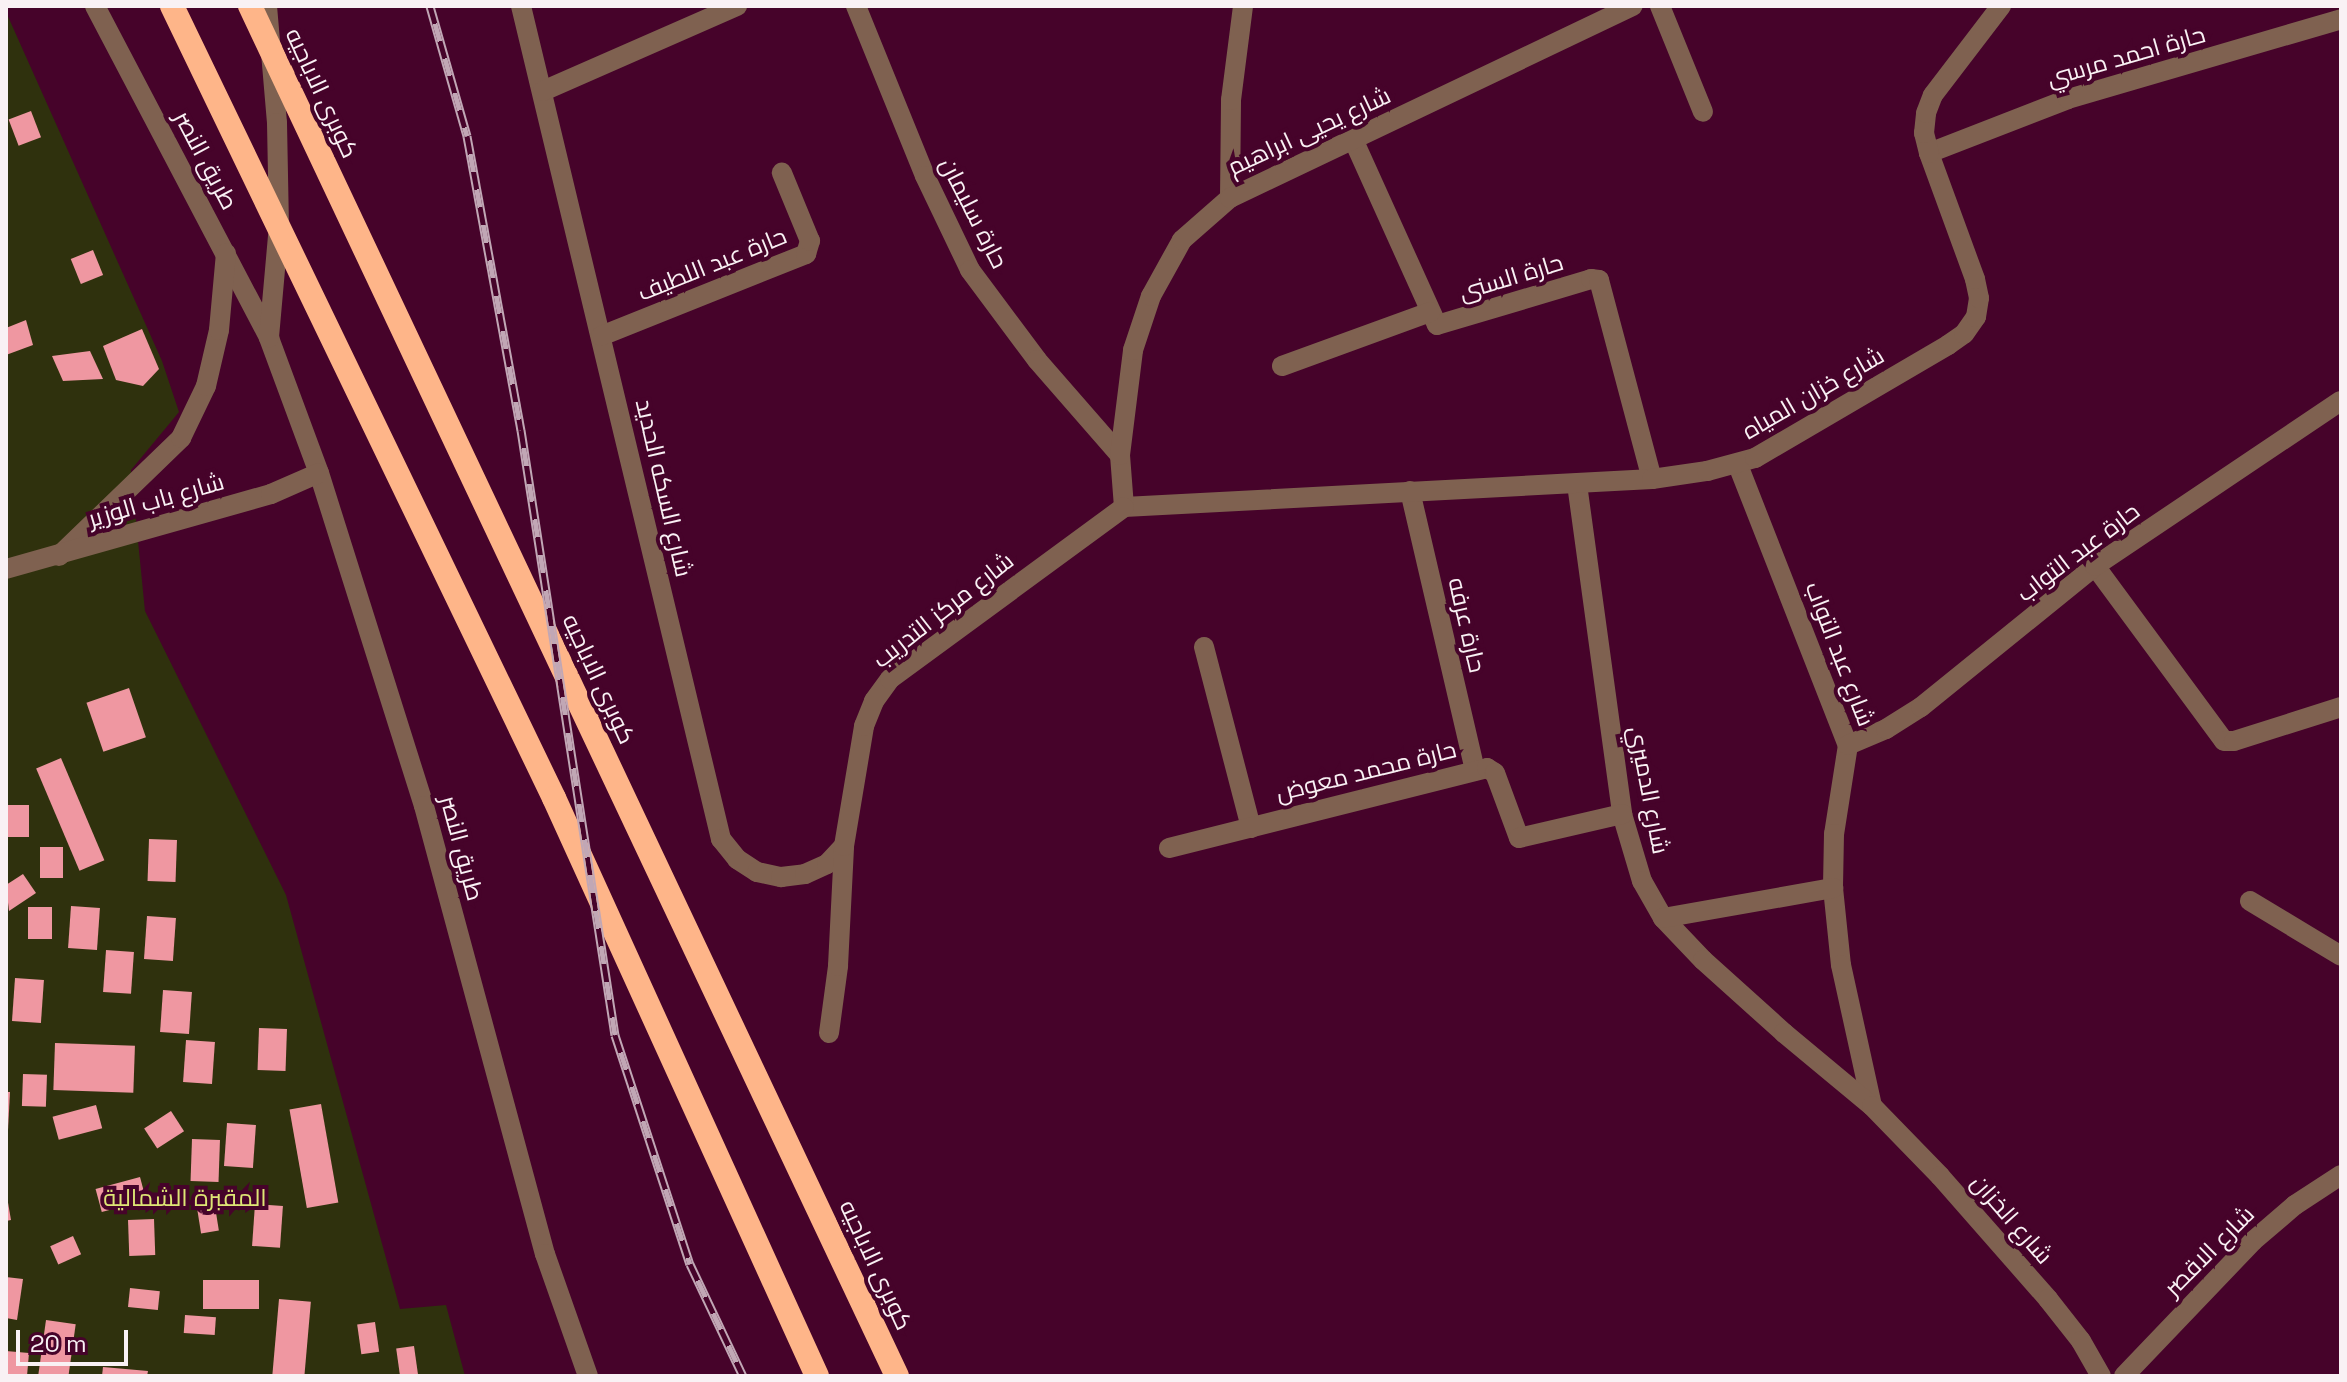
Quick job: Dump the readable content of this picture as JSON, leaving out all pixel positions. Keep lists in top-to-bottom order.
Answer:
{
  "streets": {
    "highway": ["كوبرى الاباجيه"],
    "street": [
      "حارة احمد مرسي",
      "شارع يحيى ابراهيم",
      "طريق النصر",
      "حارة سليمان",
      "حارة عبد اللطيف",
      "حارة السنى",
      "شارع خزان المياه",
      "شارع السكه الحديد",
      "شارع باب الوزير",
      "حارة عبد التواب",
      "شارع مركز التدريب",
      "حارة عرفه",
      "شارع عبد التواب",
      "حارة محمد معوض",
      "شارع الدميري",
      "شارع الخزان",
      "شارع الاقصر"
    ]
  },
  "crossings": [
    ["حارة احمد مرسي", "شارع خزان المياه"],
    ["شارع يحيى ابراهيم", "حارة سليمان"],
    ["شارع يحيى ابراهيم", "حارة السنى"],
    ["شارع يحيى ابراهيم", "شارع خزان المياه"],
    ["شارع يحيى ابراهيم", "شارع مركز التدريب"],
    ["طريق النصر", "شارع باب الوزير"],
    ["حارة عبد اللطيف", "شارع السكه الحديد"],
    ["حارة السنى", "شارع خزان المياه"],
    ["شارع خزان المياه", "شارع مركز التدريب"],
    ["شارع خزان المياه", "حارة عرفه"],
    ["شارع خزان المياه", "شارع عبد التواب"],
    ["شارع خزان المياه", "شارع الدميري"],
    ["شارع السكه الحديد", "شارع مركز التدريب"],
    ["حارة عبد التواب", "شارع عبد التواب"],
    ["حارة عرفه", "حارة محمد معوض"],
    ["شارع عبد التواب", "شارع الدميري"],
    ["شارع عبد التواب", "شارع الخزان"],
    ["حارة محمد معوض", "شارع الدميري"],
    ["شارع الدميري", "شارع الخزان"]
  ],
  "parks": ["المقبرة الشمالية"],
  "scale_bar": "20 m"
}
